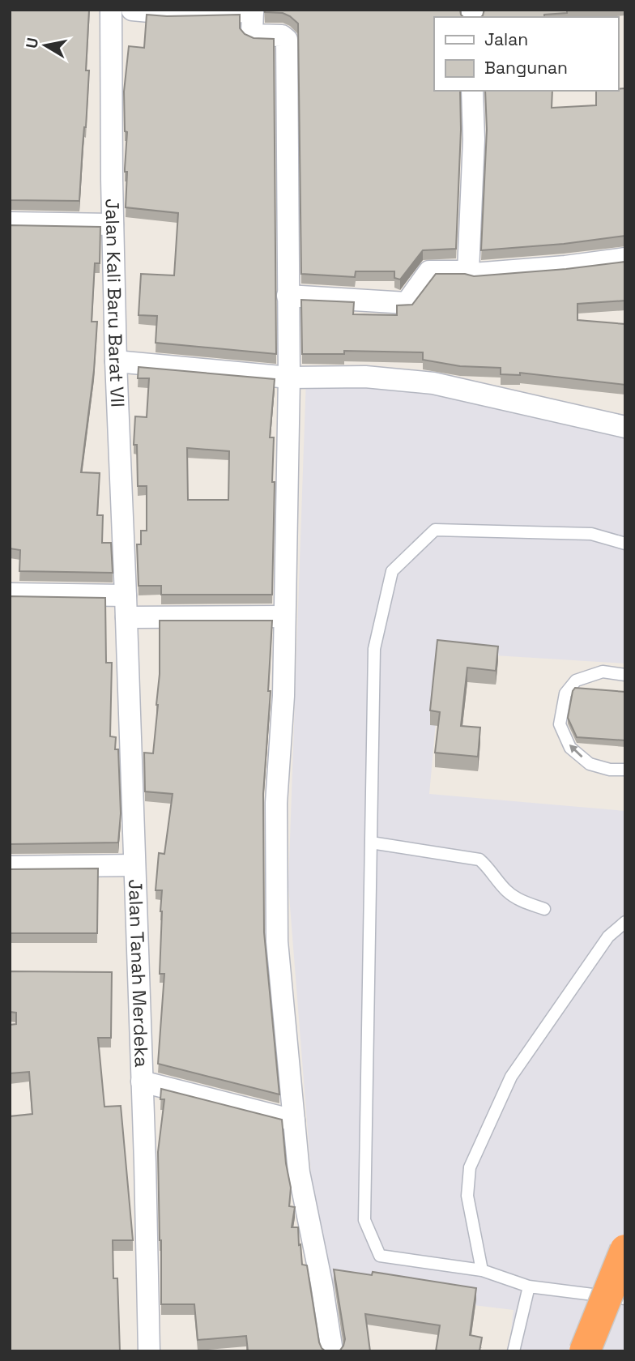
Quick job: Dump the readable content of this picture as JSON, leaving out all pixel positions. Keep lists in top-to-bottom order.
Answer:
{
  "streets": {
    "street": ["Jalan Kali Baru Barat VII", "Jalan Tanah Merdeka"]
  },
  "crossings": [
    ["Jalan Kali Baru Barat VII", "Jalan Tanah Merdeka"]
  ],
  "legend": ["Jalan", "Bangunan"],
  "north": "left"
}
